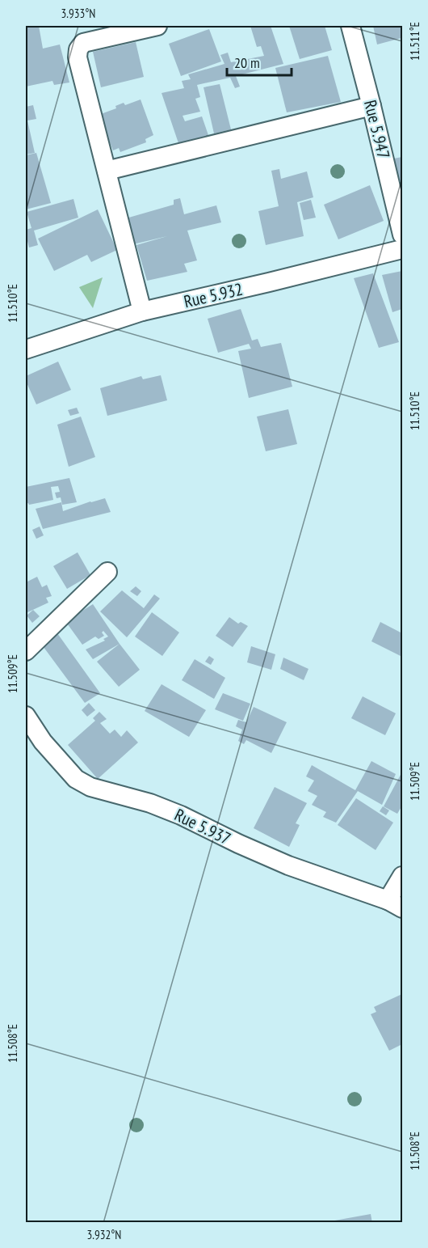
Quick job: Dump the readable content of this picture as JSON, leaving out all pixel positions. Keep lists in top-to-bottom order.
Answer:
{
  "streets": {
    "street": ["Rue 5.947", "Rue 5.932", "Rue 5.937"]
  },
  "scale_bar": "20 m",
  "coordinates": [
    "3.933°N",
    "11.511°E",
    "11.510°E",
    "11.509°E",
    "11.508°E",
    "3.932°N"
  ]
}
